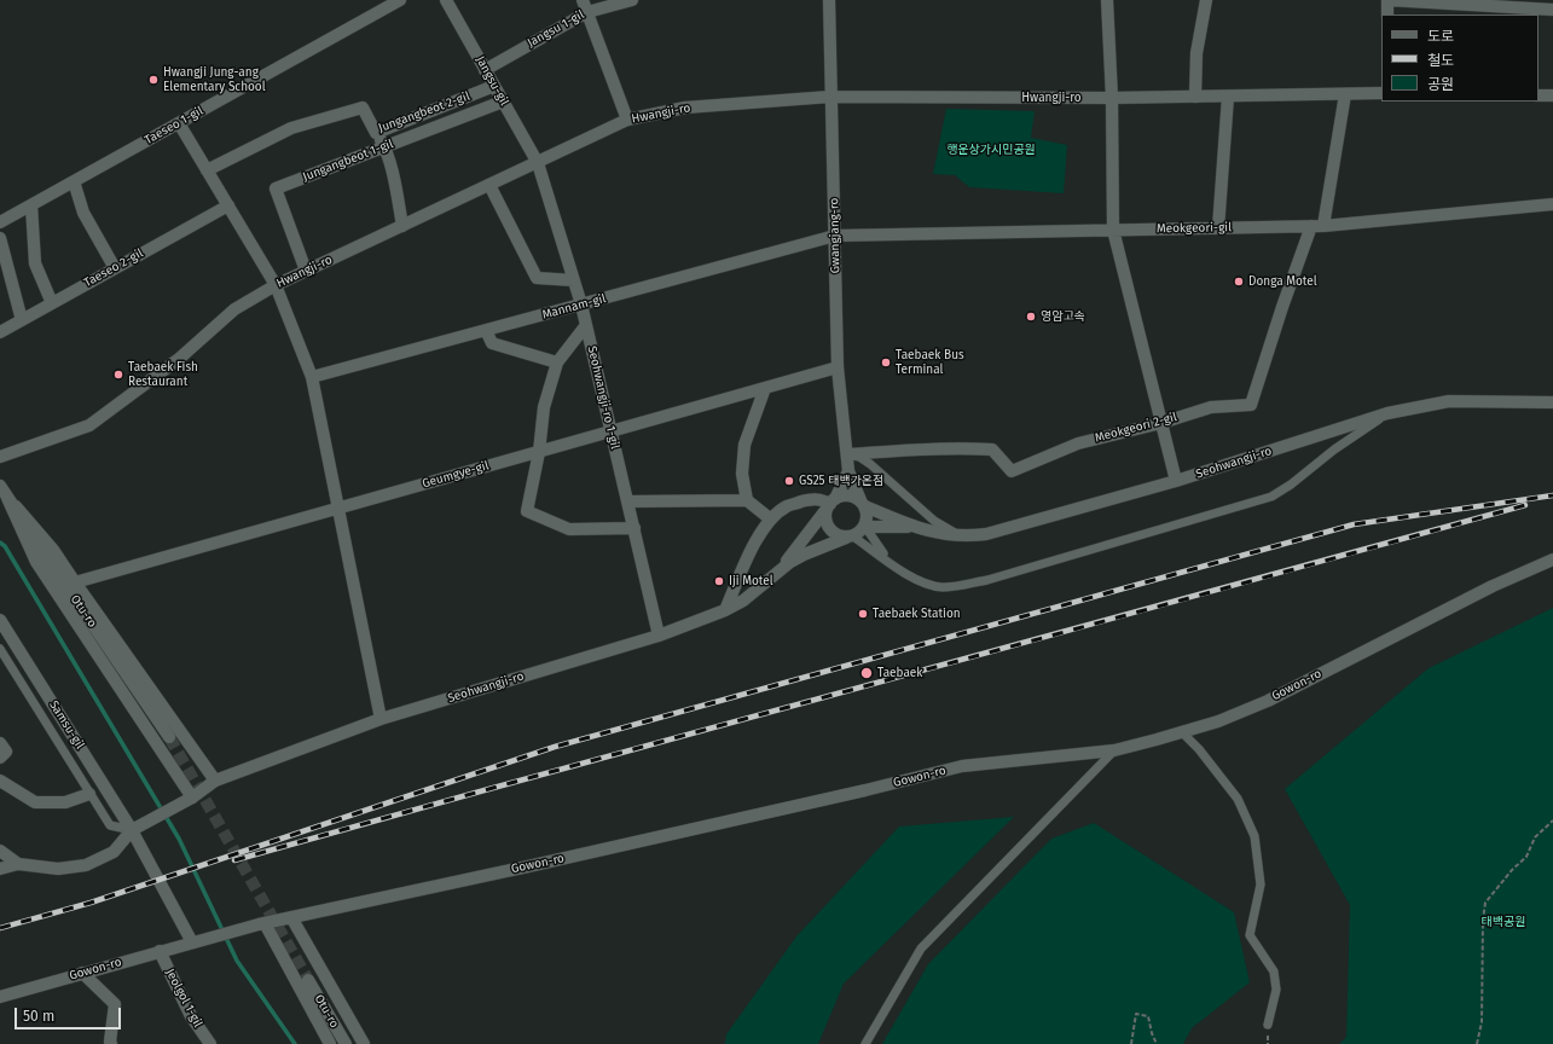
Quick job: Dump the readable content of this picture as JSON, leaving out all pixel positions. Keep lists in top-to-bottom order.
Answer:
{
  "streets": {
    "street": [
      "Jangsu 1-gil",
      "Jangsu-gil",
      "Hwangji-ro",
      "Jungangbeot 2-gil",
      "Taeseo 1-gil",
      "Jungangbeot 1-gil",
      "Meokgeori-gil",
      "Gwangjang-ro",
      "Taeseo 2-gil",
      "Mannam-gil",
      "Seohwangji-ro 1-gil",
      "Meokgeori 2-gil",
      "Seohwangji-ro",
      "Geumgye-gil",
      "Otu-ro",
      "Gowon-ro",
      "Samsu-gil",
      "Jeolgol 1-gil"
    ]
  },
  "crossings": [
    ["Jangsu 1-gil", "Jangsu-gil"],
    ["Jangsu-gil", "Hwangji-ro"],
    ["Jangsu-gil", "Jungangbeot 2-gil"],
    ["Jangsu-gil", "Jungangbeot 1-gil"],
    ["Jangsu-gil", "Seohwangji-ro 1-gil"],
    ["Hwangji-ro", "Jungangbeot 1-gil"],
    ["Hwangji-ro", "Gwangjang-ro"],
    ["Hwangji-ro", "Seohwangji-ro 1-gil"],
    ["Meokgeori-gil", "Gwangjang-ro"],
    ["Meokgeori-gil", "Mannam-gil"],
    ["Meokgeori-gil", "Meokgeori 2-gil"],
    ["Gwangjang-ro", "Mannam-gil"],
    ["Gwangjang-ro", "Meokgeori 2-gil"],
    ["Gwangjang-ro", "Geumgye-gil"],
    ["Mannam-gil", "Seohwangji-ro 1-gil"],
    ["Seohwangji-ro 1-gil", "Seohwangji-ro"],
    ["Seohwangji-ro 1-gil", "Geumgye-gil"],
    ["Seohwangji-ro", "Samsu-gil"],
    ["Gowon-ro", "Samsu-gil"],
    ["Gowon-ro", "Jeolgol 1-gil"]
  ],
  "parks": ["행운상가시민공원", "태백공원"],
  "places": [
    "Hwangji Jung-ang Elementary School",
    "Donga Motel",
    "영암고속",
    "Taebaek Bus Terminal",
    "Taebaek Fish Restaurant",
    "GS25 태백가온점",
    "Iji Motel",
    "Taebaek Station",
    "Taebaek"
  ],
  "legend": ["도로", "철도", "공원"],
  "scale_bar": "50 m"
}
